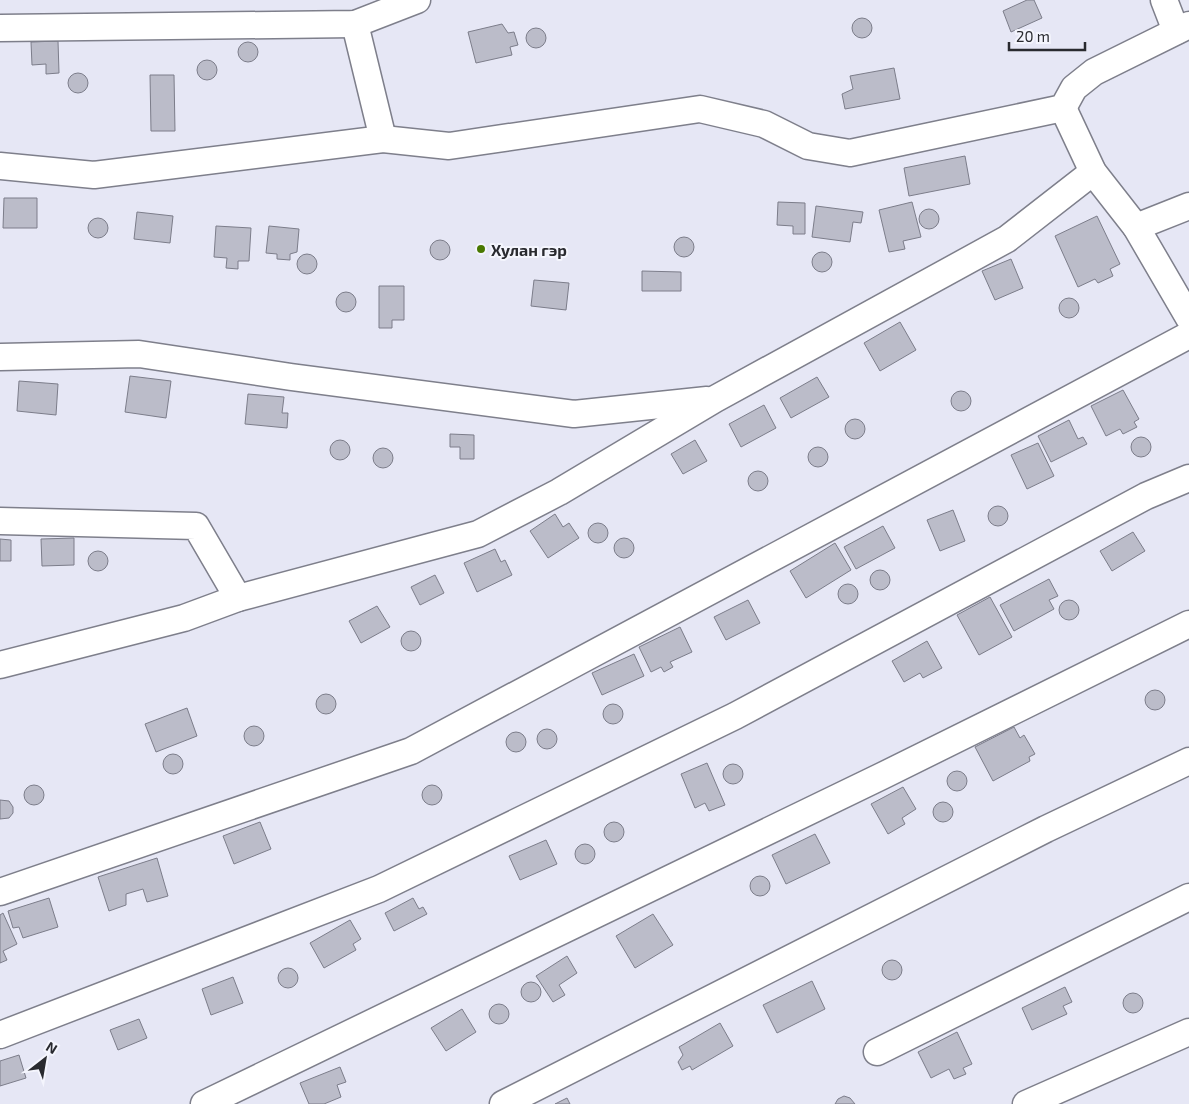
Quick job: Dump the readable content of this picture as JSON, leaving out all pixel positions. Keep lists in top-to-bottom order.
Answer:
{
  "places": ["Хулан гэр"],
  "scale_bar": "20 m",
  "north": "top right"
}
